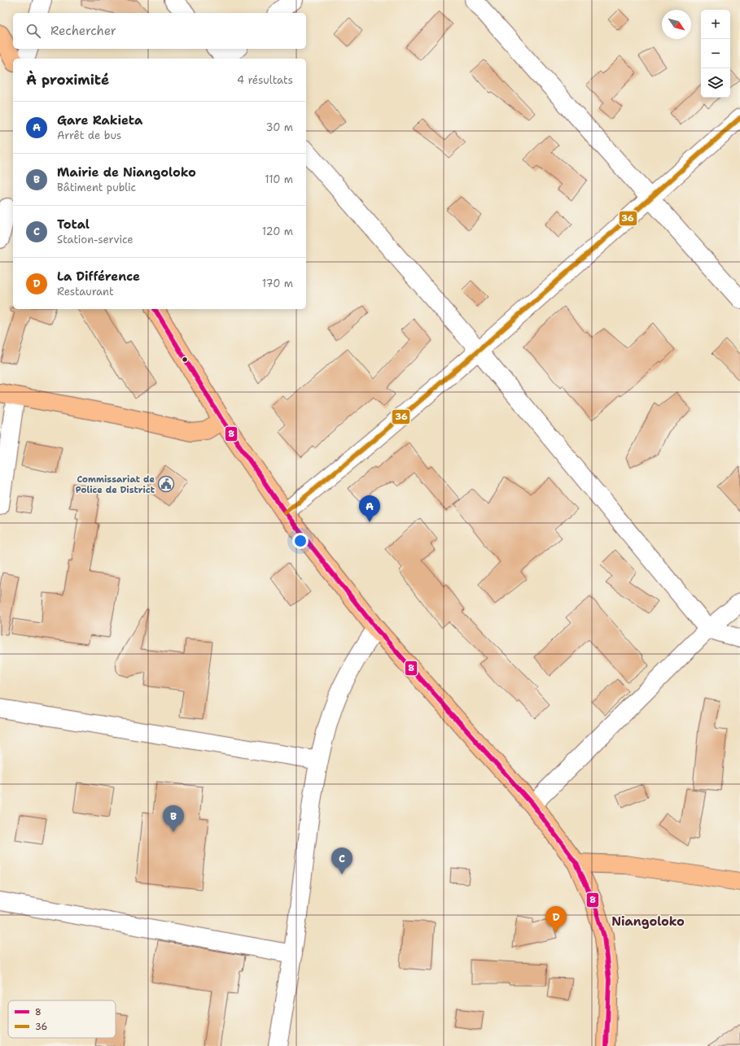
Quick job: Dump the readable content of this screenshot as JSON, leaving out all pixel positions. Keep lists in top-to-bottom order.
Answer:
{
  "districts": ["Niangoloko"],
  "places": {
    "public building": ["Commissariat de Police de District"]
  },
  "lines": ["transit line 36", "transit line 8"],
  "legend": ["8", "36"],
  "north": "bottom right",
  "page": {
    "map_buttons": ["+", "−"],
    "search": "Rechercher",
    "heading": ["À proximité", "4 résultats"],
    "list": [
      {
        "mark": "A",
        "name": "Gare Rakieta",
        "note": "Arrêt de bus",
        "value": "30 m"
      },
      {
        "mark": "B",
        "name": "Mairie de Niangoloko",
        "note": "Bâtiment public",
        "value": "110 m"
      },
      {
        "mark": "C",
        "name": "Total",
        "note": "Station-service",
        "value": "120 m"
      },
      {
        "mark": "D",
        "name": "La Différence",
        "note": "Restaurant",
        "value": "170 m"
      }
    ],
    "pins": [
      "A",
      "B",
      "C",
      "D"
    ]
  }
}
